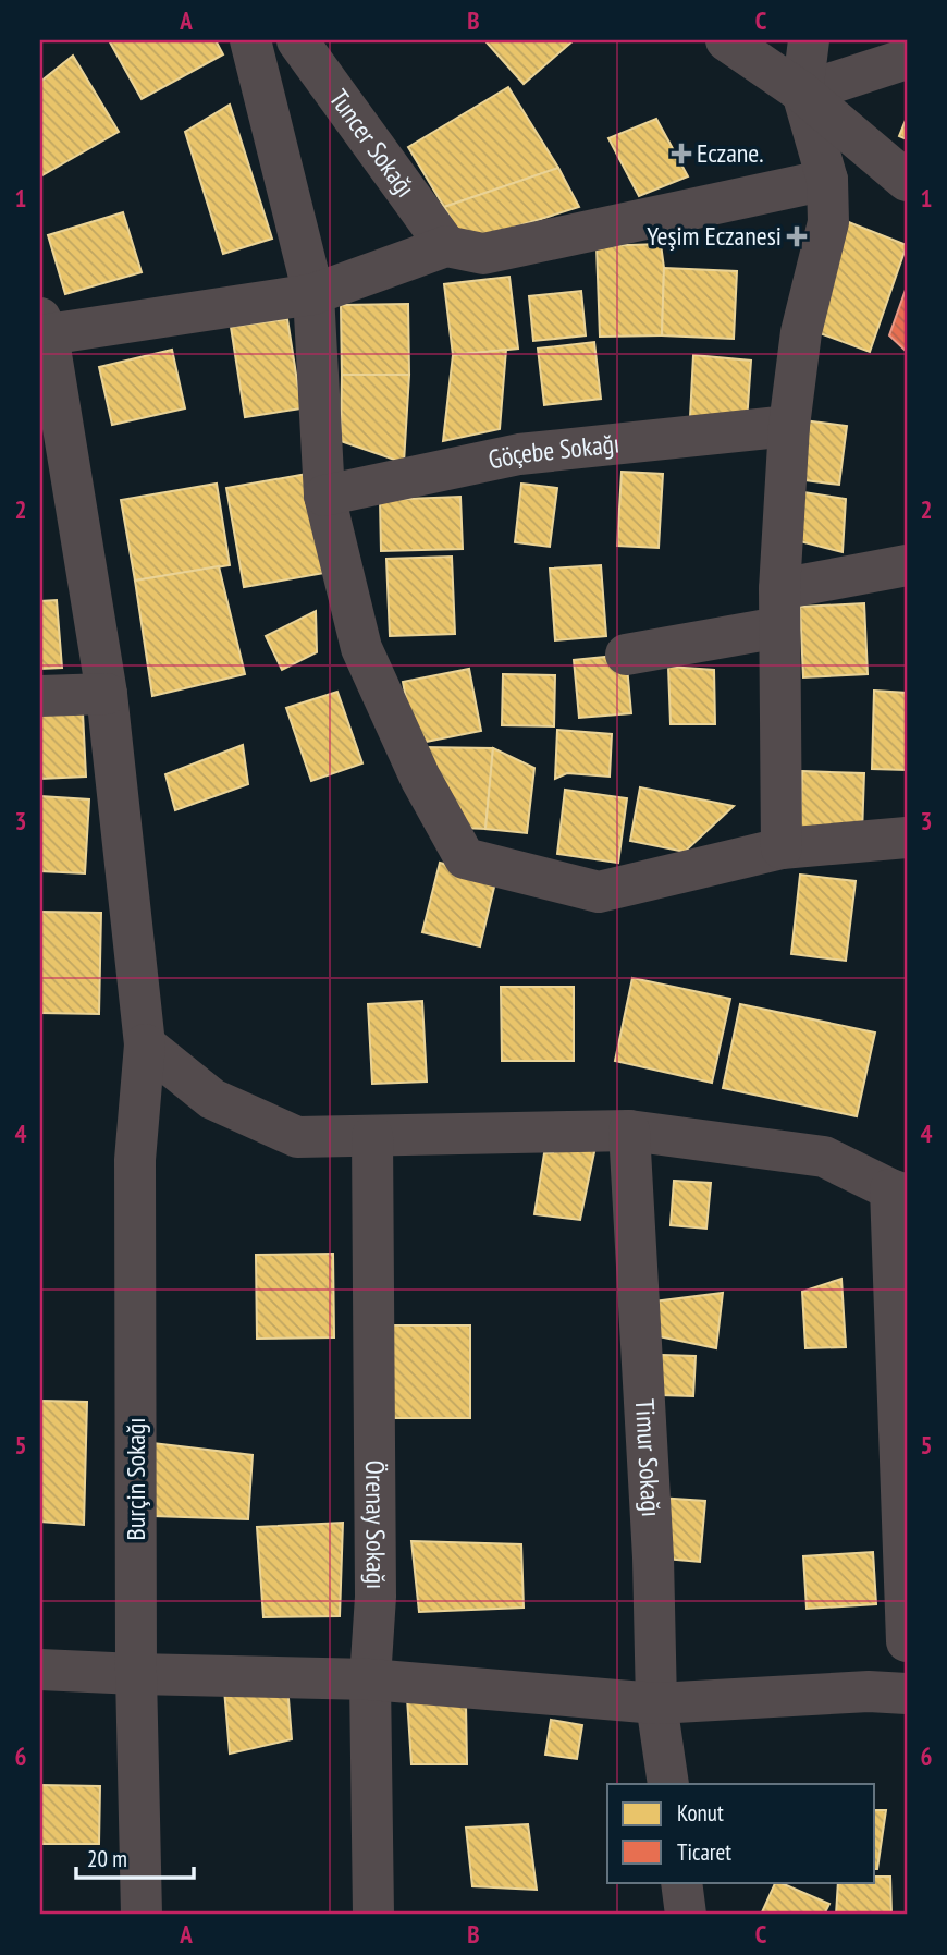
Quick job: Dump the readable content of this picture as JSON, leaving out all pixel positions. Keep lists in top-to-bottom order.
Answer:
{
  "streets": {
    "street": [
      "Tuncer Sokağı",
      "Göçebe Sokağı",
      "Timur Sokağı",
      "Burçin Sokağı",
      "Örenay Sokağı"
    ]
  },
  "places": {
    "health": ["Eczane.", "Yeşim Eczanesi"]
  },
  "legend": ["Konut", "Ticaret"],
  "scale_bar": "20 m",
  "grid": {
    "columns": ["A", "B", "C"],
    "rows": [
      "1",
      "2",
      "3",
      "4",
      "5",
      "6"
    ]
  }
}
